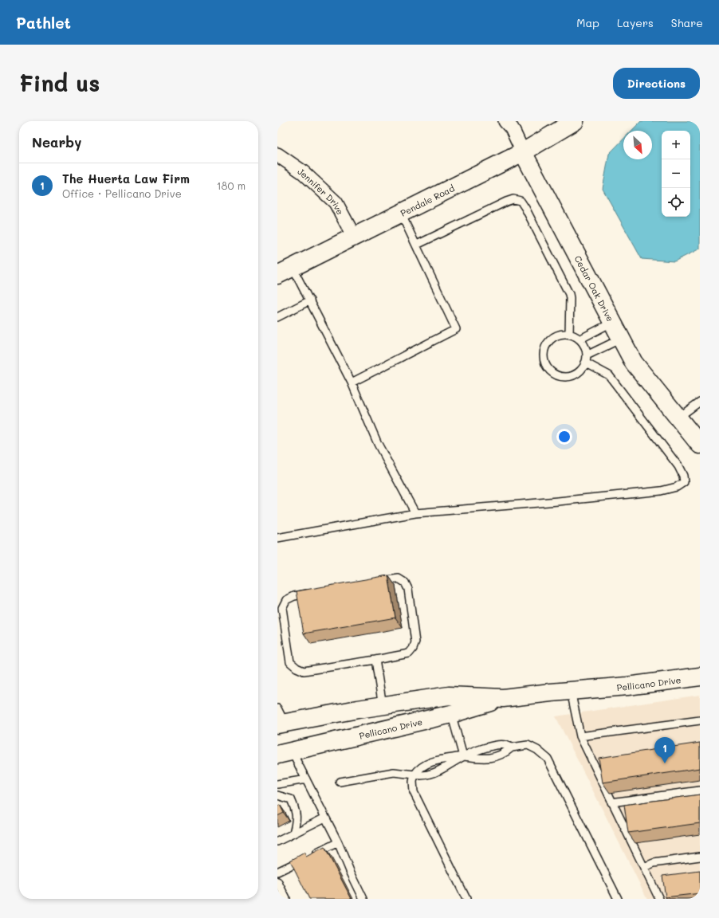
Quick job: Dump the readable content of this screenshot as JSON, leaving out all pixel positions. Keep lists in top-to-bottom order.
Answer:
{
  "streets": {
    "main road": ["Pendale Road", "Cedar Oak Drive", "Pellicano Drive"],
    "street": ["Jennifer Drive"]
  },
  "crossings": [
    ["Jennifer Drive", "Pendale Road"],
    ["Pendale Road", "Cedar Oak Drive"]
  ],
  "north": "bottom right",
  "page": {
    "header": "Pathlet",
    "nav": ["Map", "Layers", "Share"],
    "buttons": "Directions",
    "title": "Find us",
    "heading": "Nearby",
    "map_buttons": ["+", "−"],
    "list": [
      {
        "mark": "1",
        "name": "The Huerta Law Firm",
        "note": "Office · Pellicano Drive",
        "value": "180 m"
      }
    ],
    "pins": "1"
  }
}
